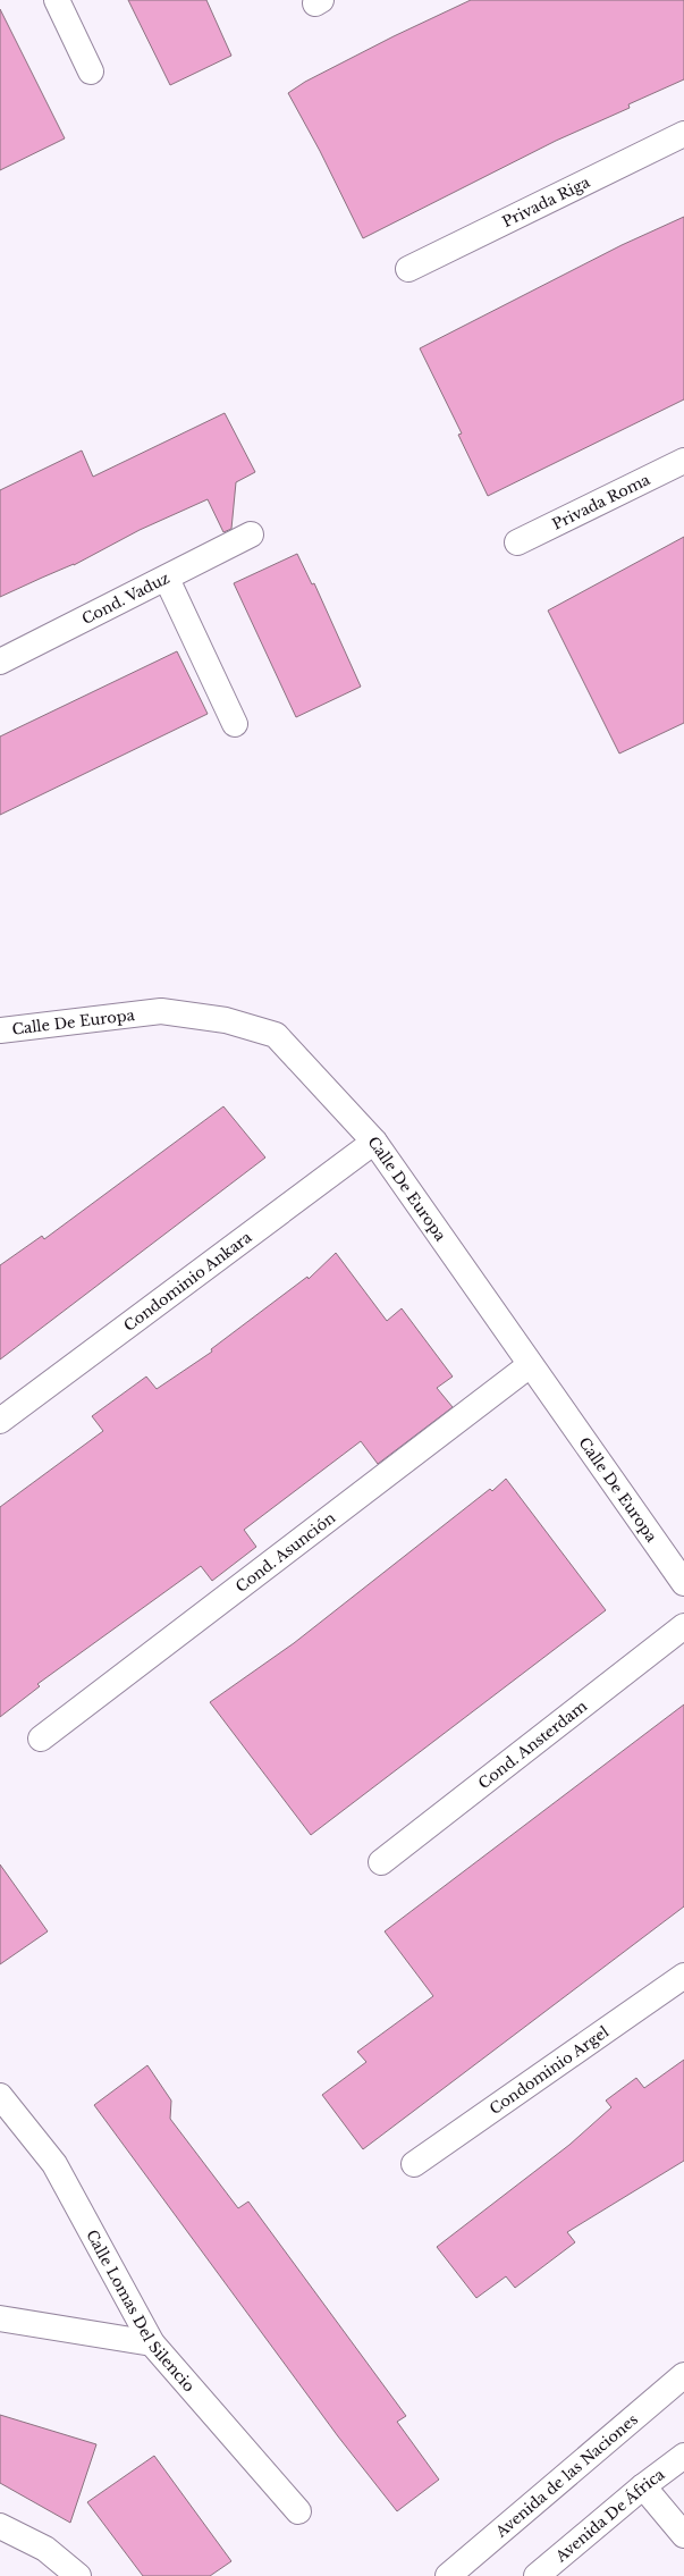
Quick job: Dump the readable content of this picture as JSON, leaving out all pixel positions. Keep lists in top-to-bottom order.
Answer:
{
  "streets": {
    "street": [
      "Privada Riga",
      "Privada Roma",
      "Cond. Vaduz",
      "Calle De Europa",
      "Condominio Ankara",
      "Cond. Asunción",
      "Cond. Ansterdam",
      "Condominio Argel",
      "Calle Lomas Del Silencio",
      "Avenida de las Naciones",
      "Avenida De África"
    ]
  },
  "crossings": [
    ["Calle De Europa", "Condominio Ankara"],
    ["Calle De Europa", "Cond. Asunción"]
  ]
}
